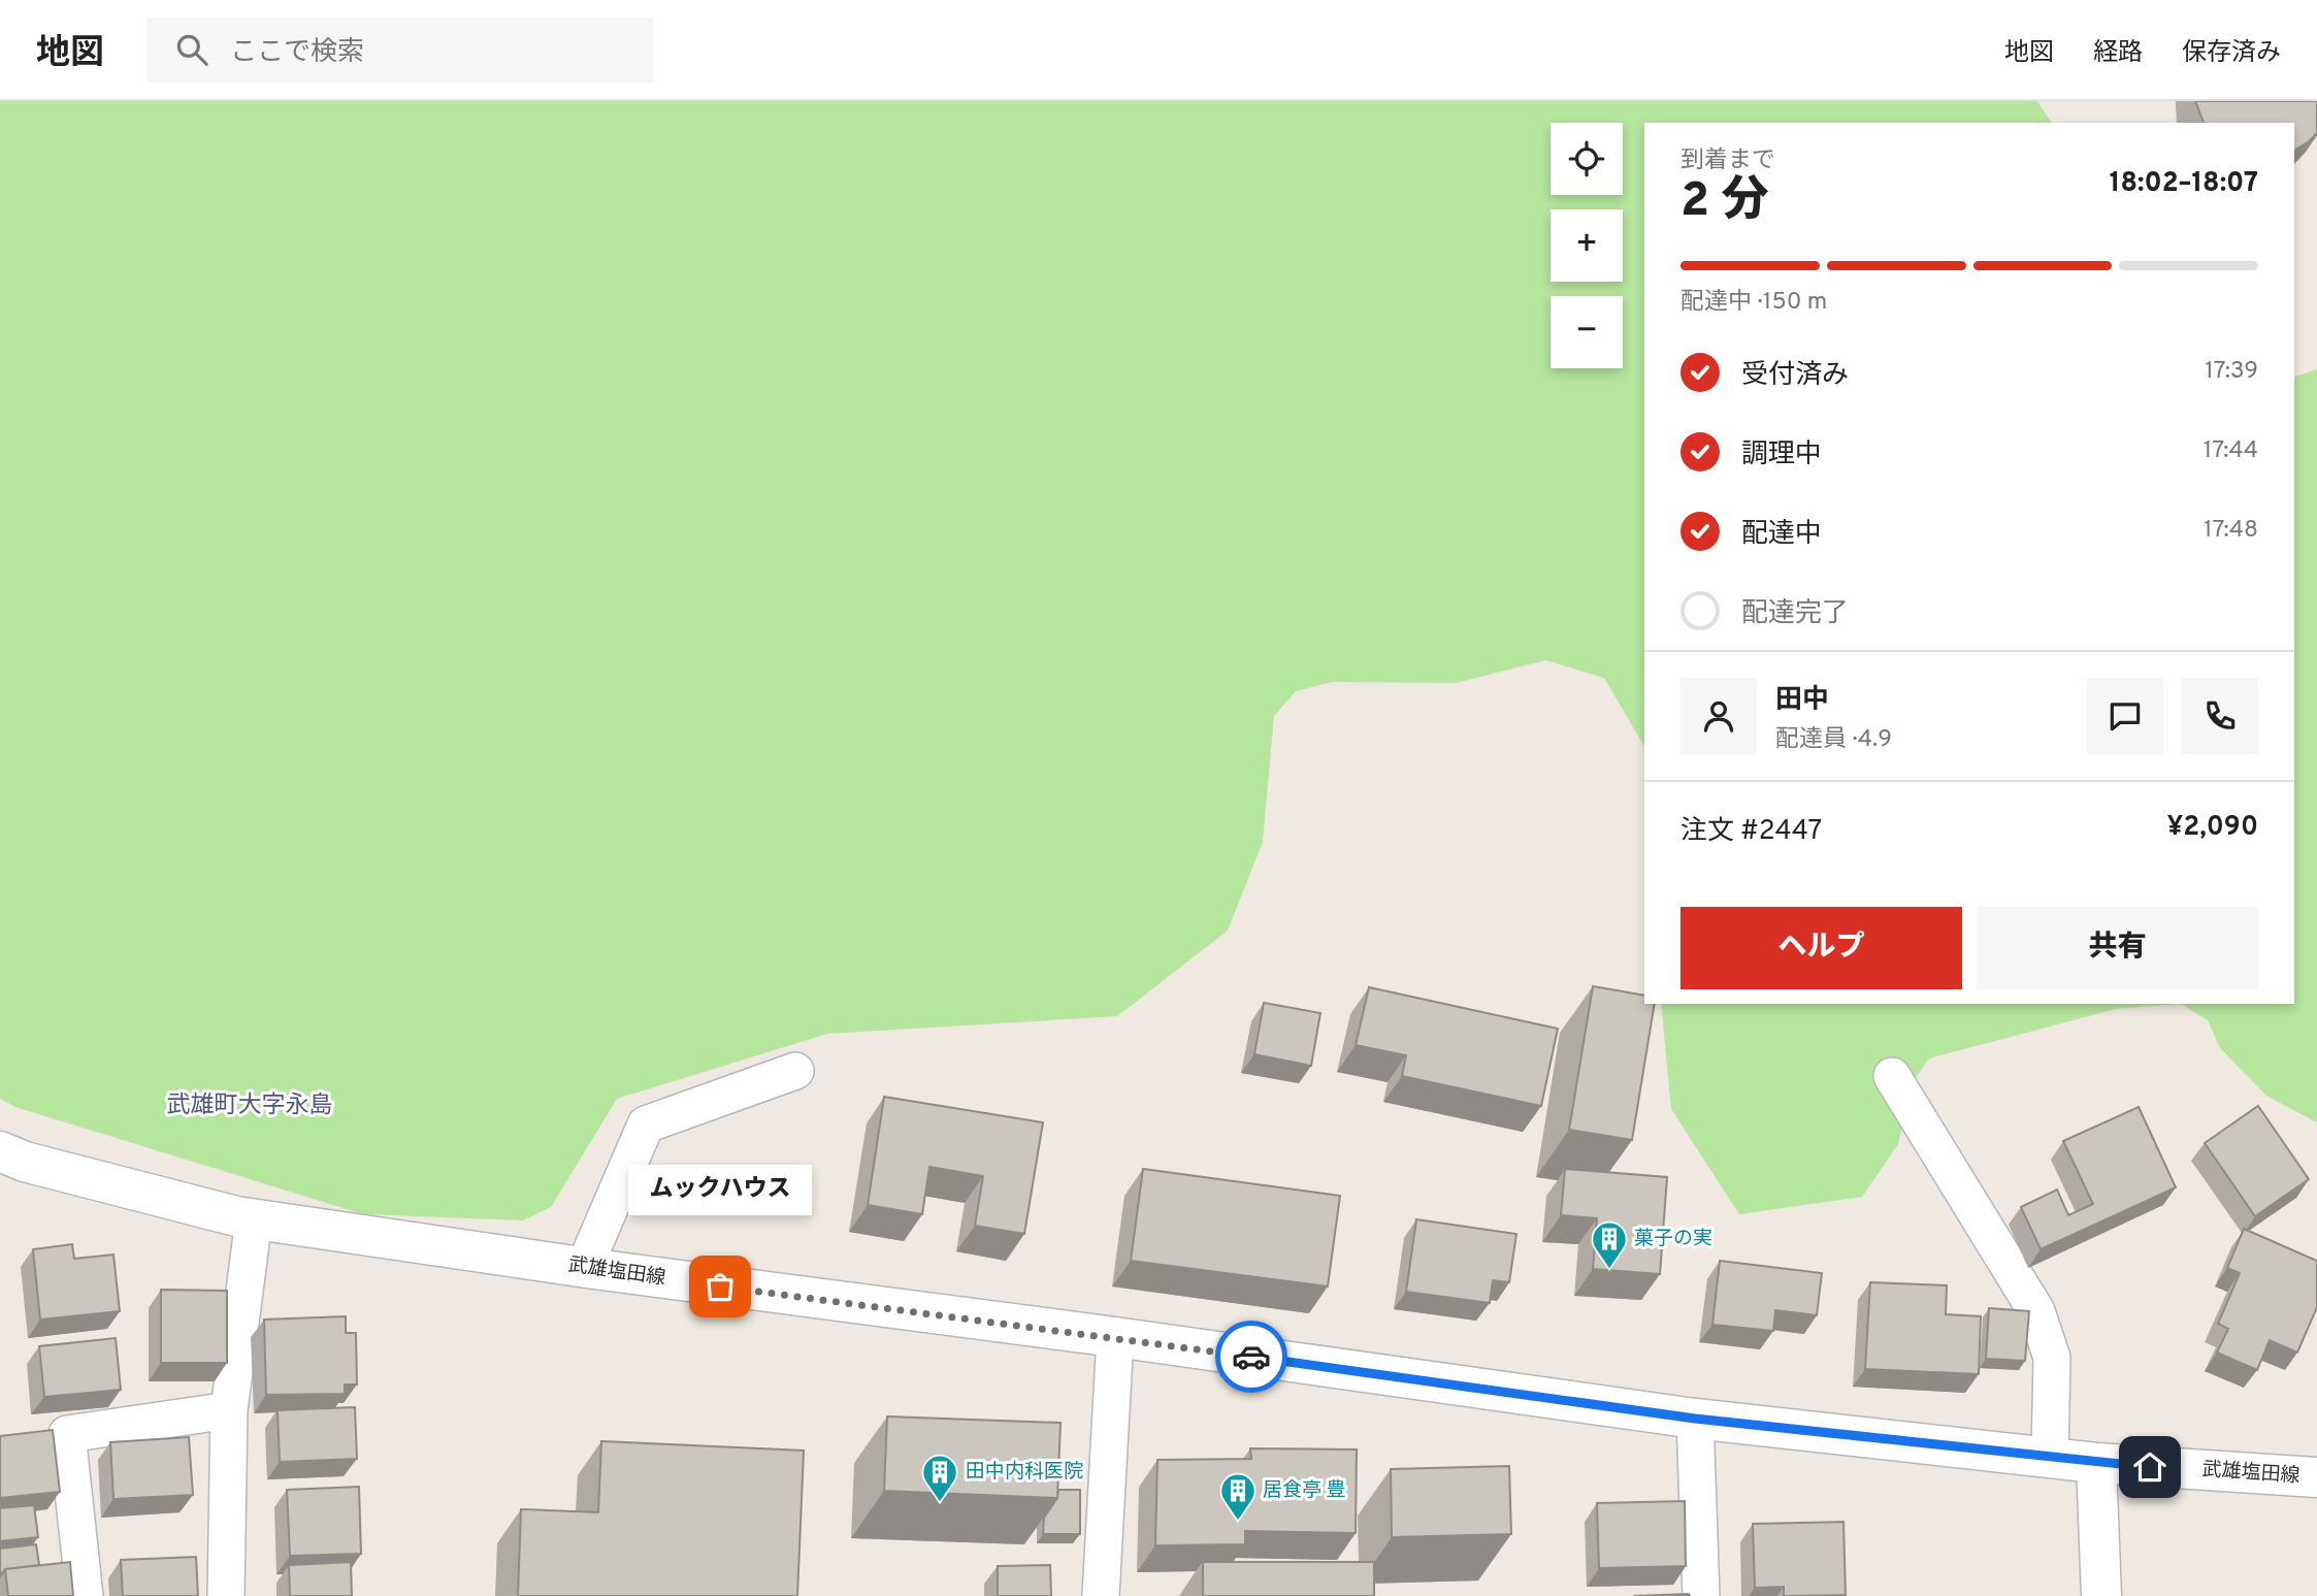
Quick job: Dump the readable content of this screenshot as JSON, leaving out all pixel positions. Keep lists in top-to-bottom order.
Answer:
{
  "streets": {
    "main road": ["武雄塩田線"]
  },
  "districts": ["武雄町大字永島"],
  "places": {
    "building": ["菓子の実", "田中内科医院", "居食亭 豊"],
    "other": ["ムックハウス"]
  },
  "page": {
    "header": "地図",
    "search": "ここで検索",
    "nav": ["地図", "経路", "保存済み"],
    "map_buttons": ["+", "−"],
    "heading": ["2 分", "到着まで", "18:02–18:07"],
    "panel": [
      "田中",
      "配達員 · 4.9",
      "注文 #2447",
      "¥2,090"
    ],
    "bar": "配達中 · 150 m",
    "list": [
      ["受付済み", "17:39"],
      ["調理中", "17:44"],
      ["配達中", "17:48"],
      "配達完了"
    ],
    "buttons": ["ヘルプ", "共有"],
    "bubble": "ムックハウス"
  }
}
